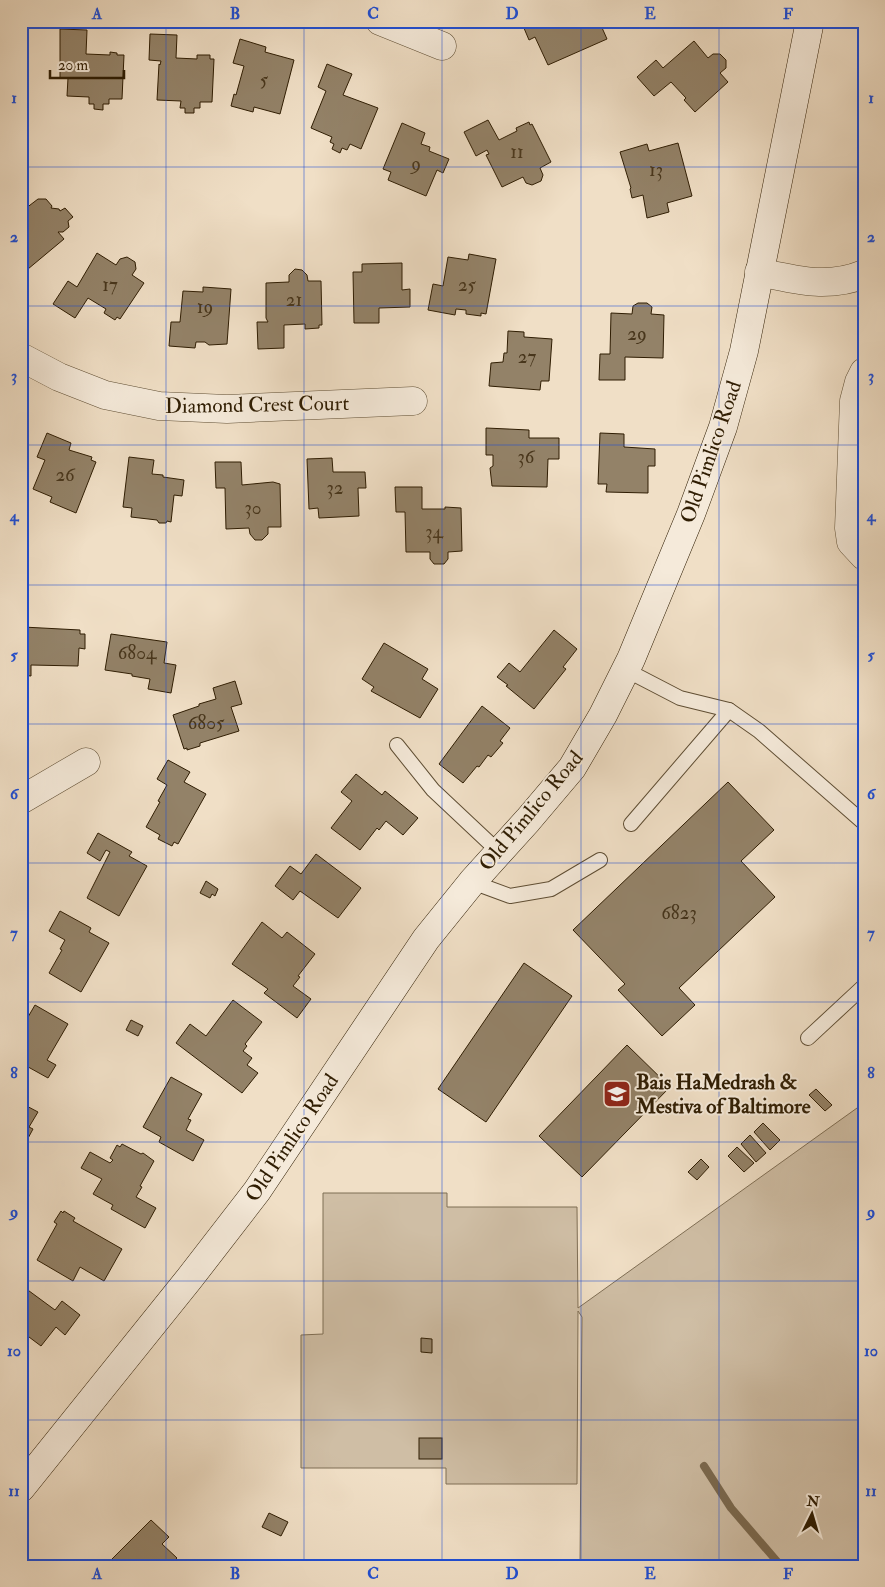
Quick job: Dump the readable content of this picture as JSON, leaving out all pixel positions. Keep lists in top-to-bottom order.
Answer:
{
  "streets": {
    "street": ["Diamond Crest Court", "Old Pimlico Road"]
  },
  "places": {
    "school or university": ["Bais HaMedrash & Mestiva of Baltimore"]
  },
  "house_numbers": [
    "5",
    "11",
    "9",
    "13",
    "17",
    "25",
    "21",
    "19",
    "29",
    "27",
    "36",
    "26",
    "32",
    "30",
    "34",
    "6804",
    "6805",
    "6823"
  ],
  "scale_bar": "20 m",
  "north": "top",
  "grid": {
    "columns": [
      "A",
      "B",
      "C",
      "D",
      "E",
      "F"
    ],
    "rows": [
      "1",
      "2",
      "3",
      "4",
      "5",
      "6",
      "7",
      "8",
      "9",
      "10",
      "11"
    ]
  }
}
